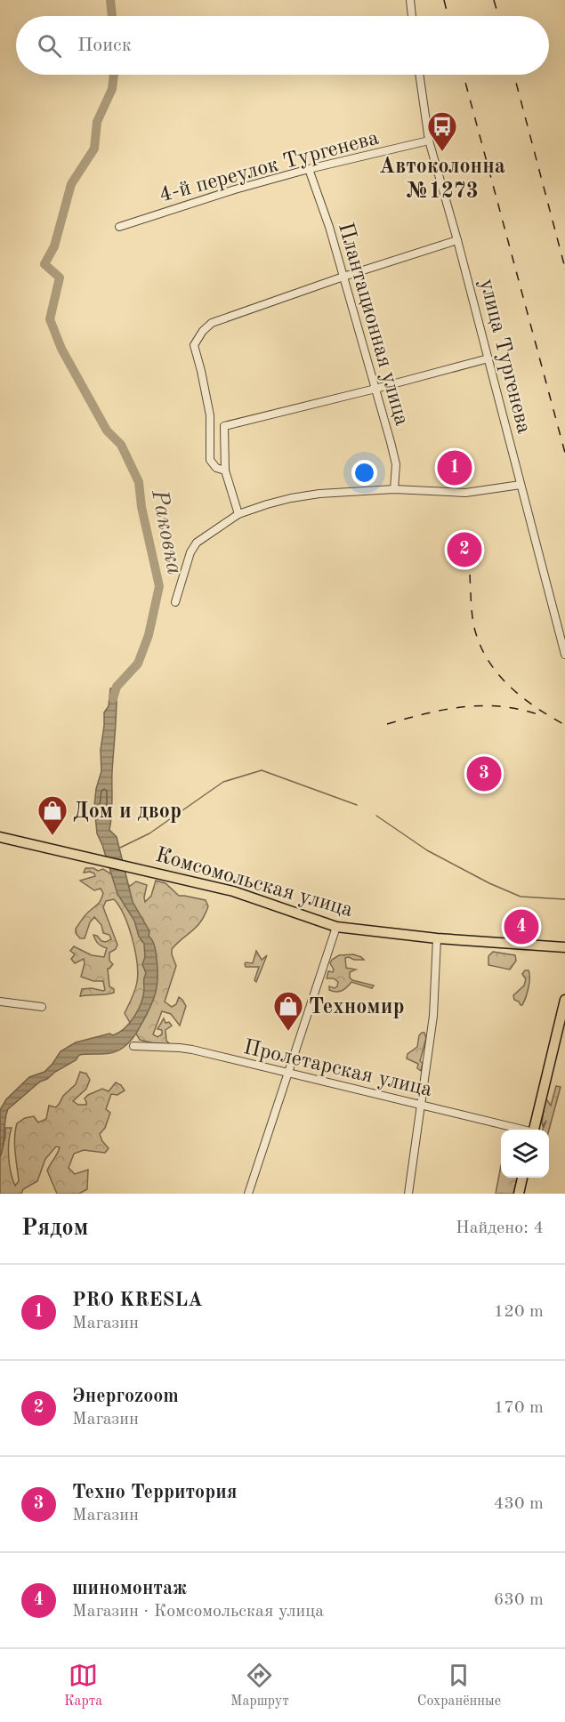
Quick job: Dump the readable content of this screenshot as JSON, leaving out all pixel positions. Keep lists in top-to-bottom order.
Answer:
{
  "streets": {
    "main road": ["Комсомольская улица"],
    "street": [
      "4-й переулок Тургенева",
      "Плантационная улица",
      "улица Тургенева",
      "Пролетарская улица"
    ]
  },
  "crossings": [
    ["4-й переулок Тургенева", "Плантационная улица"],
    ["4-й переулок Тургенева", "улица Тургенева"]
  ],
  "water": ["Раковка"],
  "places": {
    "bus stop": ["Автоколонна №1273"],
    "shop": ["Дом и двор", "Техномир"]
  },
  "page": {
    "search": "Поиск",
    "pins": [
      "1",
      "2",
      "3",
      "4"
    ],
    "heading": ["Рядом", "Найдено: 4"],
    "list": [
      {
        "mark": "1",
        "name": "PRO KRESLA",
        "note": "Магазин",
        "value": "120 m"
      },
      {
        "mark": "2",
        "name": "Энергоzoom",
        "note": "Магазин",
        "value": "170 m"
      },
      {
        "mark": "3",
        "name": "Техно Территория",
        "note": "Магазин",
        "value": "430 m"
      },
      {
        "mark": "4",
        "name": "шиномонтаж",
        "note": "Магазин · Комсомольская улица",
        "value": "630 m"
      }
    ],
    "nav": ["Карта", "Маршрут", "Сохранённые"]
  }
}
